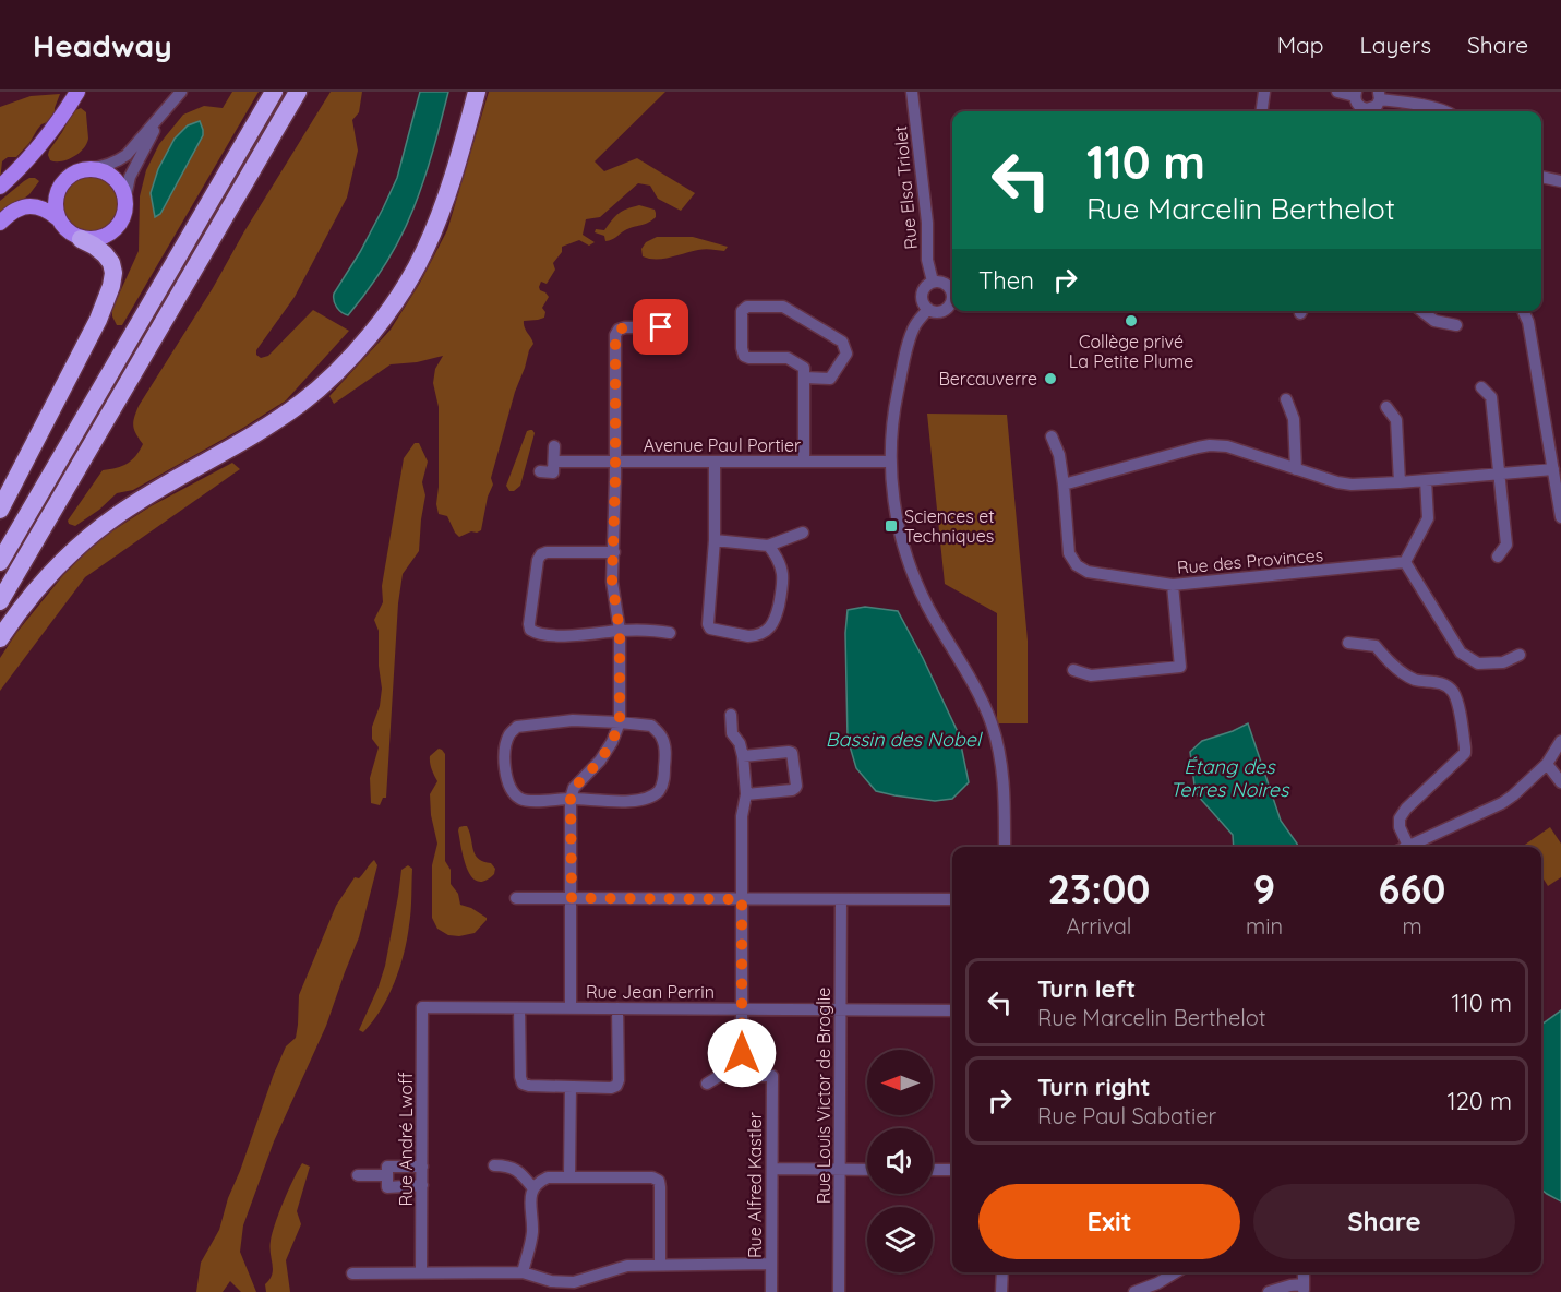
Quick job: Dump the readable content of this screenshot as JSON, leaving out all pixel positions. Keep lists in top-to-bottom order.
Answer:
{
  "streets": {
    "street": [
      "Rue Elsa Triolet",
      "Avenue Paul Portier",
      "Rue des Provinces",
      "Rue Jean Perrin",
      "Rue Louis Victor de Broglie",
      "Rue André Lwoff",
      "Rue Alfred Kastler"
    ]
  },
  "crossings": [
    ["Rue Jean Perrin", "Rue Louis Victor de Broglie"],
    ["Rue Jean Perrin", "Rue André Lwoff"]
  ],
  "water": ["Bassin des Nobel", "Étang des Terres Noires"],
  "places": {
    "other": ["Collège privé La Petite Plume", "Bercauverre"],
    "transit": ["Sciences et Techniques"]
  },
  "north": "left",
  "page": {
    "header": "Headway",
    "nav": ["Map", "Layers", "Share"],
    "turn": ["110 m", "Rue Marcelin Berthelot"],
    "then": "Then",
    "eta": [
      "23:00",
      "Arrival",
      "9",
      "min",
      "660",
      "m"
    ],
    "list": [
      {
        "name": "Turn left",
        "note": "Rue Marcelin Berthelot",
        "value": "110 m"
      },
      {
        "name": "Turn right",
        "note": "Rue Paul Sabatier",
        "value": "120 m"
      }
    ],
    "buttons": ["Exit", "Share"]
  }
}
